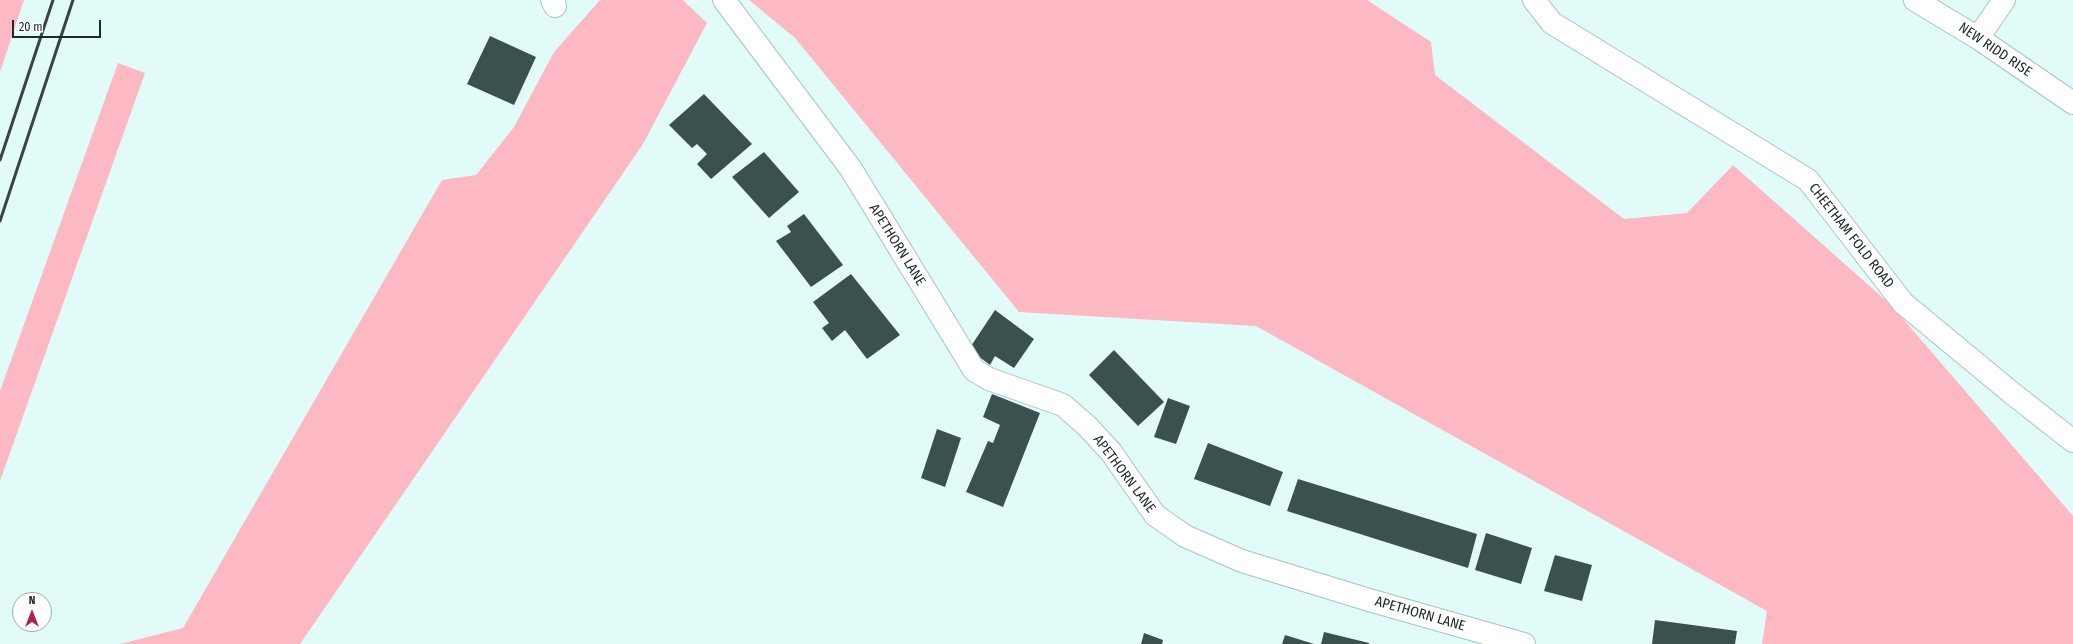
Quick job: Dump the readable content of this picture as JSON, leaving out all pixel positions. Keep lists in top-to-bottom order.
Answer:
{
  "streets": {
    "street": ["NEW RIDD RISE", "CHEETHAM FOLD ROAD", "APETHORN LANE"]
  },
  "scale_bar": "20 m",
  "north": "top"
}
